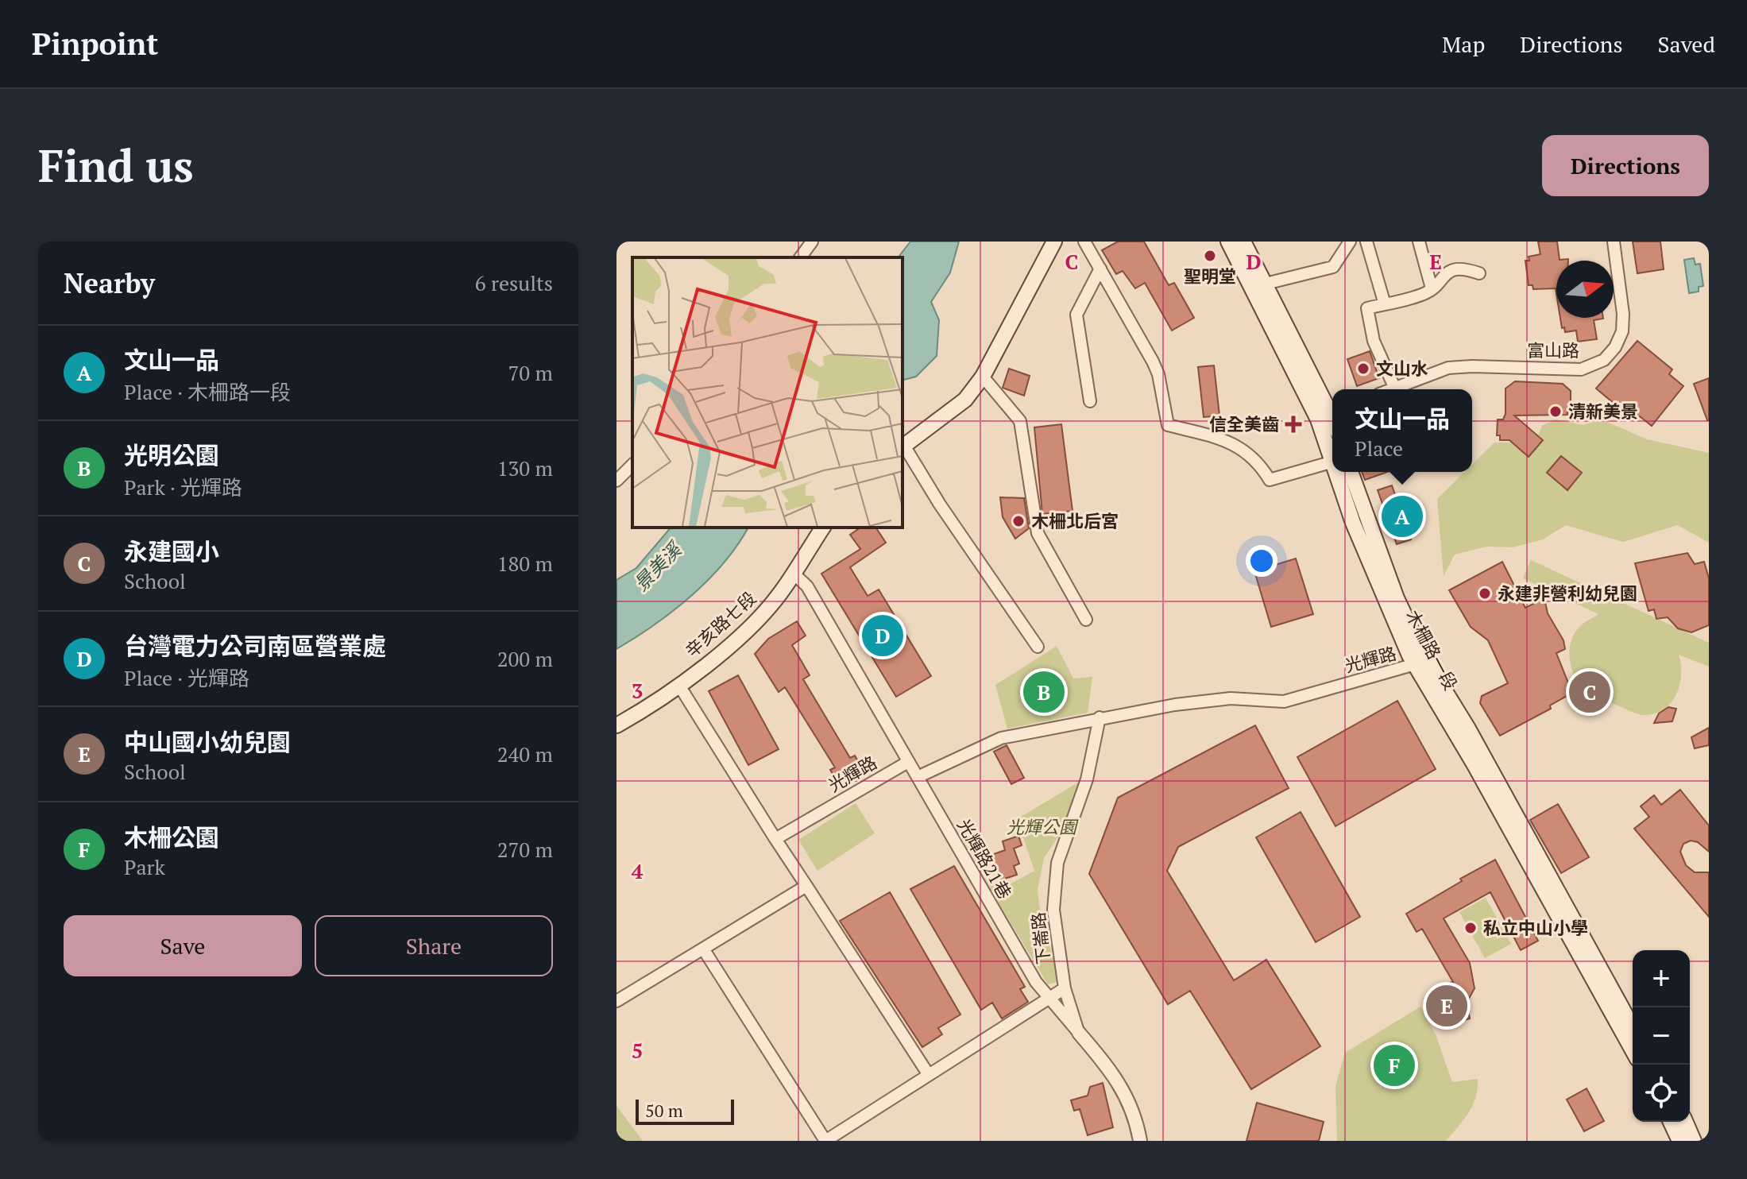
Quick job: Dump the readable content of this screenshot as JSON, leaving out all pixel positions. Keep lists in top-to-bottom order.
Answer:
{
  "streets": {
    "main road": ["辛亥路七段", "木柵路一段"],
    "street": [
      "富山路",
      "光輝路",
      "光輝路21巷",
      "下崙路"
    ]
  },
  "crossings": [
    ["木柵路一段", "光輝路"],
    ["光輝路", "光輝路21巷"],
    ["光輝路", "下崙路"],
    ["光輝路21巷", "下崙路"]
  ],
  "water": ["景美溪"],
  "parks": ["光輝公園"],
  "places": {
    "other": [
      "聖明堂",
      "文山水",
      "清新美景",
      "木柵北后宮",
      "永建非營利幼兒園",
      "私立中山小學"
    ],
    "health": ["信全美齒"]
  },
  "scale_bar": "50 m",
  "north": "right",
  "page": {
    "header": "Pinpoint",
    "nav": ["Map", "Directions", "Saved"],
    "buttons": [
      "Directions",
      ["Save", "Share"]
    ],
    "title": "Find us",
    "heading": ["Nearby", "6 results"],
    "list": [
      {
        "mark": "A",
        "name": "文山一品",
        "note": "Place · 木柵路一段",
        "value": "70 m"
      },
      {
        "mark": "B",
        "name": "光明公園",
        "note": "Park · 光輝路",
        "value": "130 m"
      },
      {
        "mark": "C",
        "name": "永建國小",
        "note": "School",
        "value": "180 m"
      },
      {
        "mark": "D",
        "name": "台灣電力公司南區營業處",
        "note": "Place · 光輝路",
        "value": "200 m"
      },
      {
        "mark": "E",
        "name": "中山國小幼兒園",
        "note": "School",
        "value": "240 m"
      },
      {
        "mark": "F",
        "name": "木柵公園",
        "note": "Park",
        "value": "270 m"
      }
    ],
    "popup": ["文山一品", "Place"],
    "pins": [
      "A",
      "D",
      "B",
      "C",
      "E",
      "F"
    ],
    "map_buttons": ["+", "−"],
    "scale": "50 m"
  },
  "grid": {
    "columns": ["C", "D", "E"],
    "rows": ["3", "4", "5"]
  }
}
